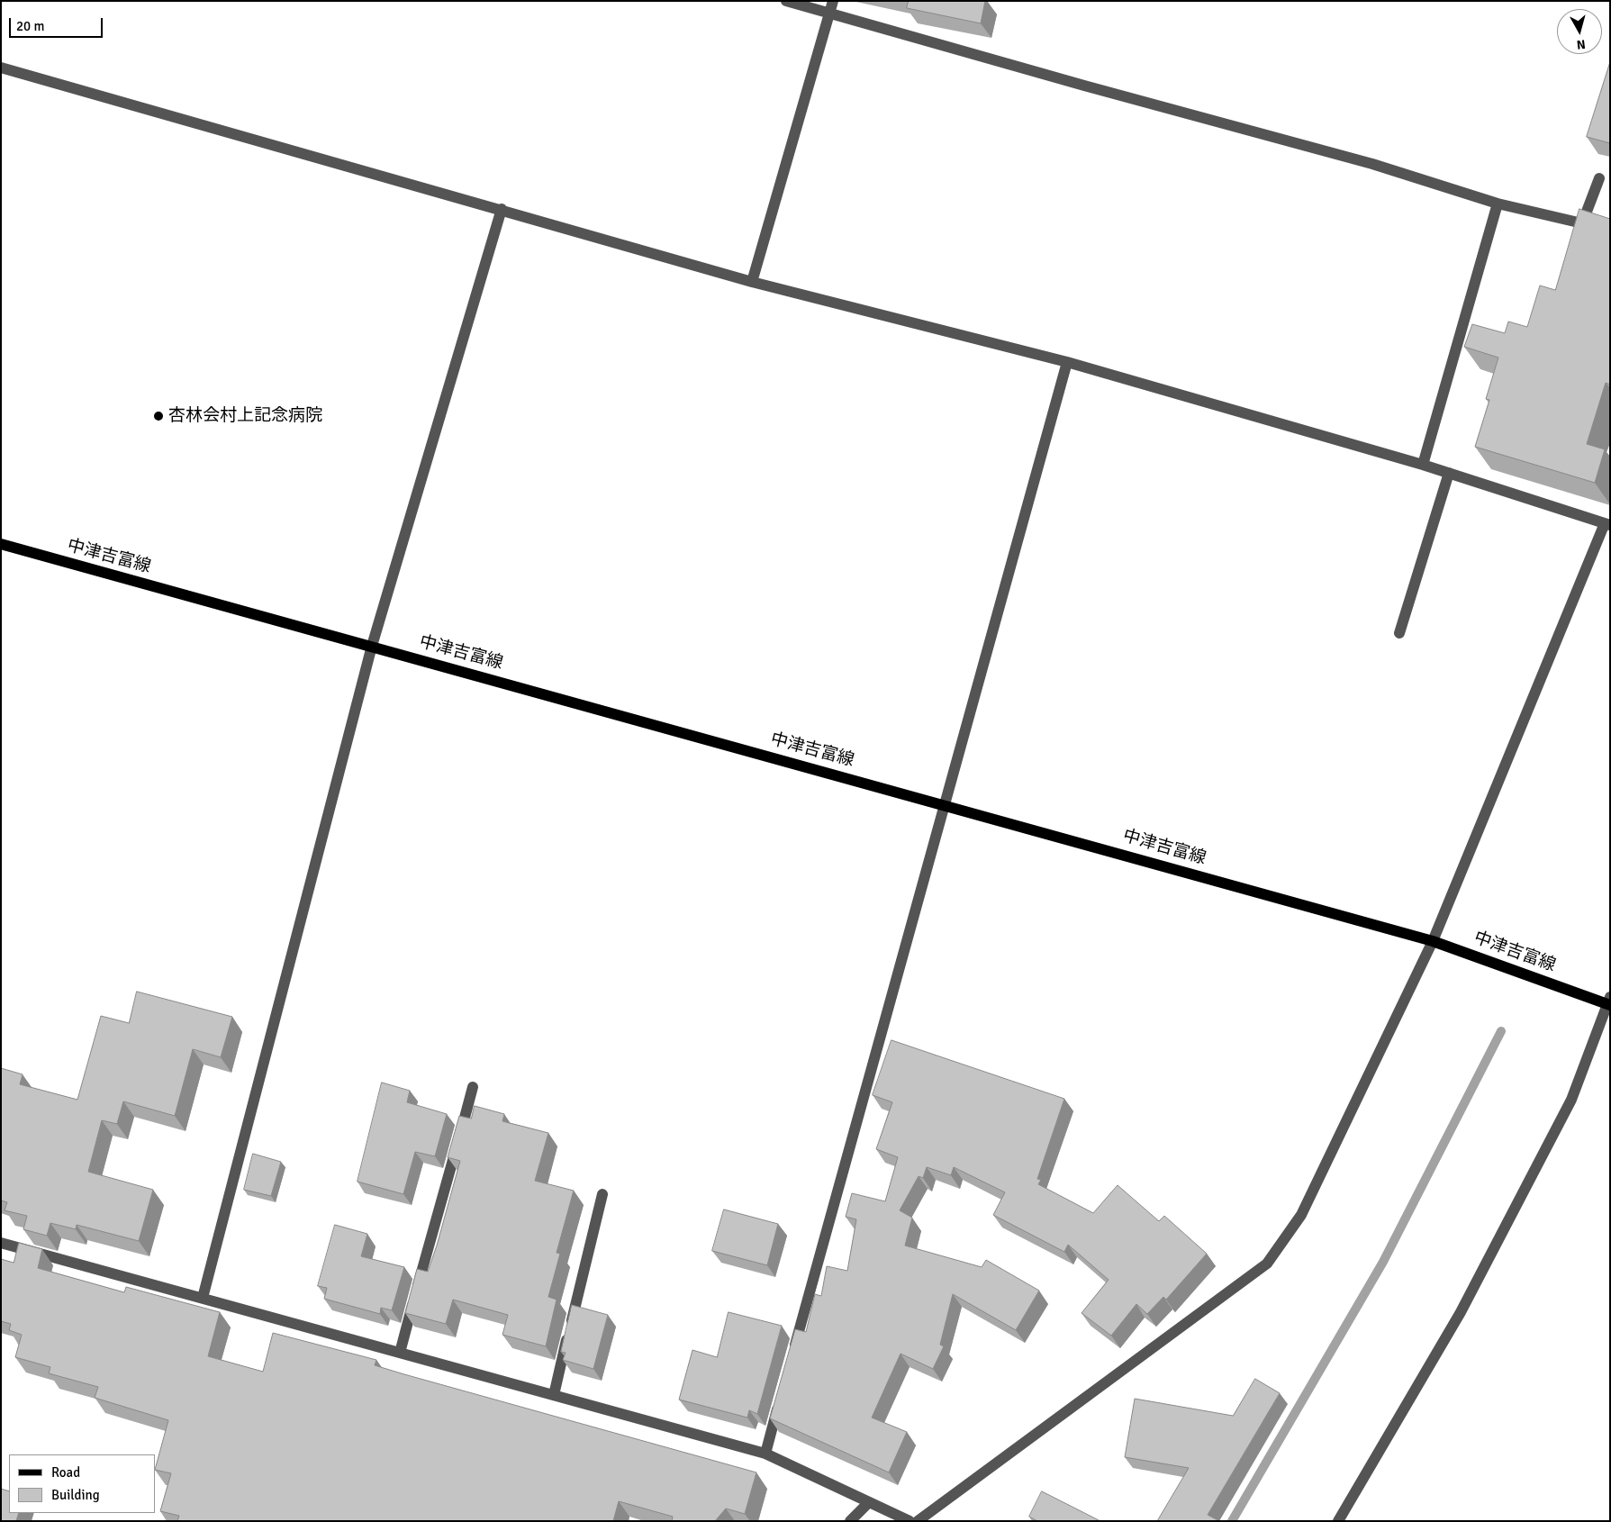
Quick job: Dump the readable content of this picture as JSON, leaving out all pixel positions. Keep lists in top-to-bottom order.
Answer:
{
  "streets": {
    "main road": ["中津吉富線"]
  },
  "places": ["杏林会村上記念病院"],
  "legend": ["Road", "Building"],
  "scale_bar": "20 m",
  "north": "bottom"
}
